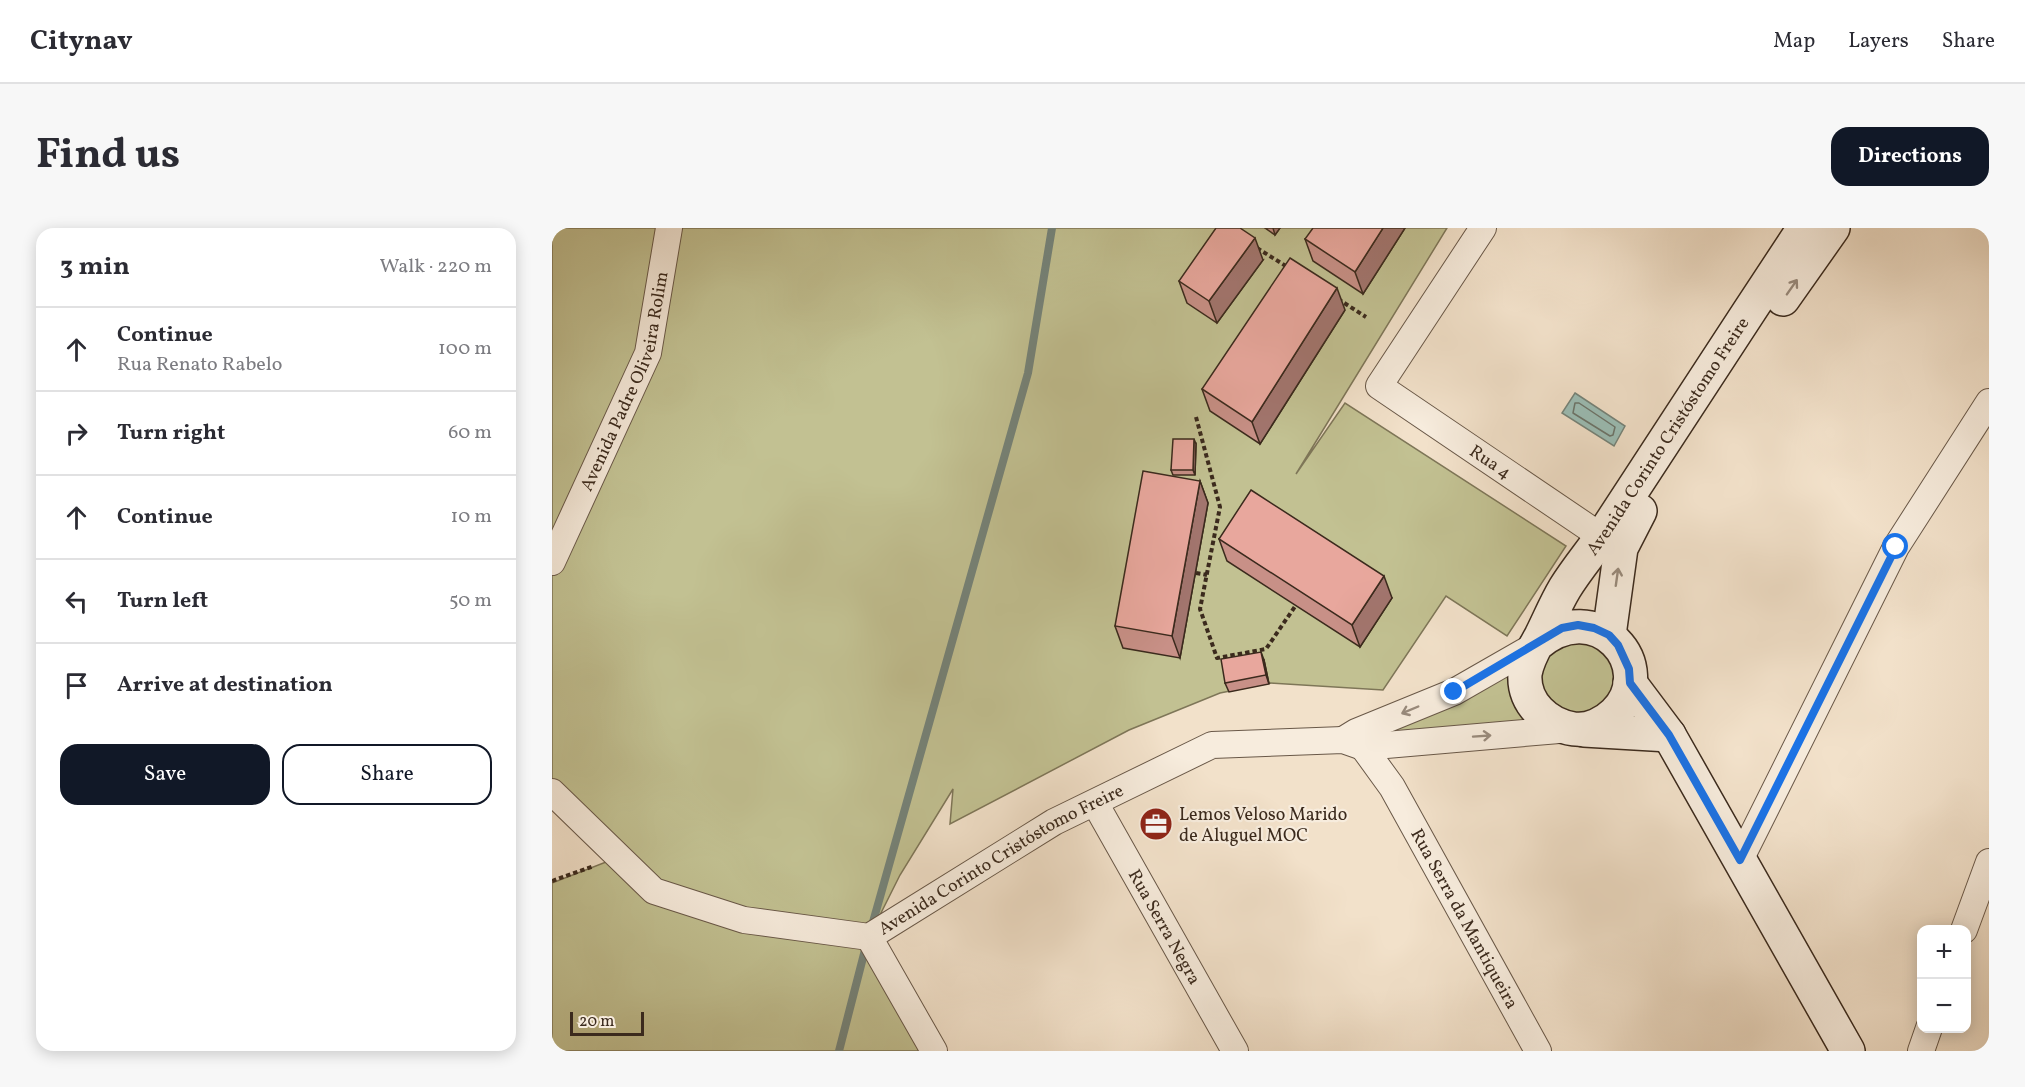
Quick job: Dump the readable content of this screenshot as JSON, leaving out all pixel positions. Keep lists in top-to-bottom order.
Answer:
{
  "streets": {
    "street": [
      "Avenida Padre Oliveira Rolim",
      "Avenida Corinto Cristóstomo Freire",
      "Rua 4",
      "Rua Serra da Mantiqueira",
      "Rua Serra Negra"
    ]
  },
  "crossings": [
    ["Avenida Corinto Cristóstomo Freire", "Rua 4"],
    ["Avenida Corinto Cristóstomo Freire", "Rua Serra da Mantiqueira"],
    ["Avenida Corinto Cristóstomo Freire", "Rua Serra Negra"]
  ],
  "places": {
    "office": ["Lemos Veloso Marido de Aluguel MOC"]
  },
  "scale_bar": "20 m",
  "page": {
    "header": "Citynav",
    "nav": ["Map", "Layers", "Share"],
    "title": "Find us",
    "buttons": [
      "Directions",
      ["Save", "Share"]
    ],
    "heading": ["3 min", "Walk · 220 m"],
    "list": [
      ["Continue", "Rua Renato Rabelo", "100 m"],
      ["Turn right", "60 m"],
      ["Continue", "10 m"],
      ["Turn left", "50 m"],
      "Arrive at destination"
    ],
    "map_buttons": ["+", "−"],
    "scale": "20 m"
  }
}
